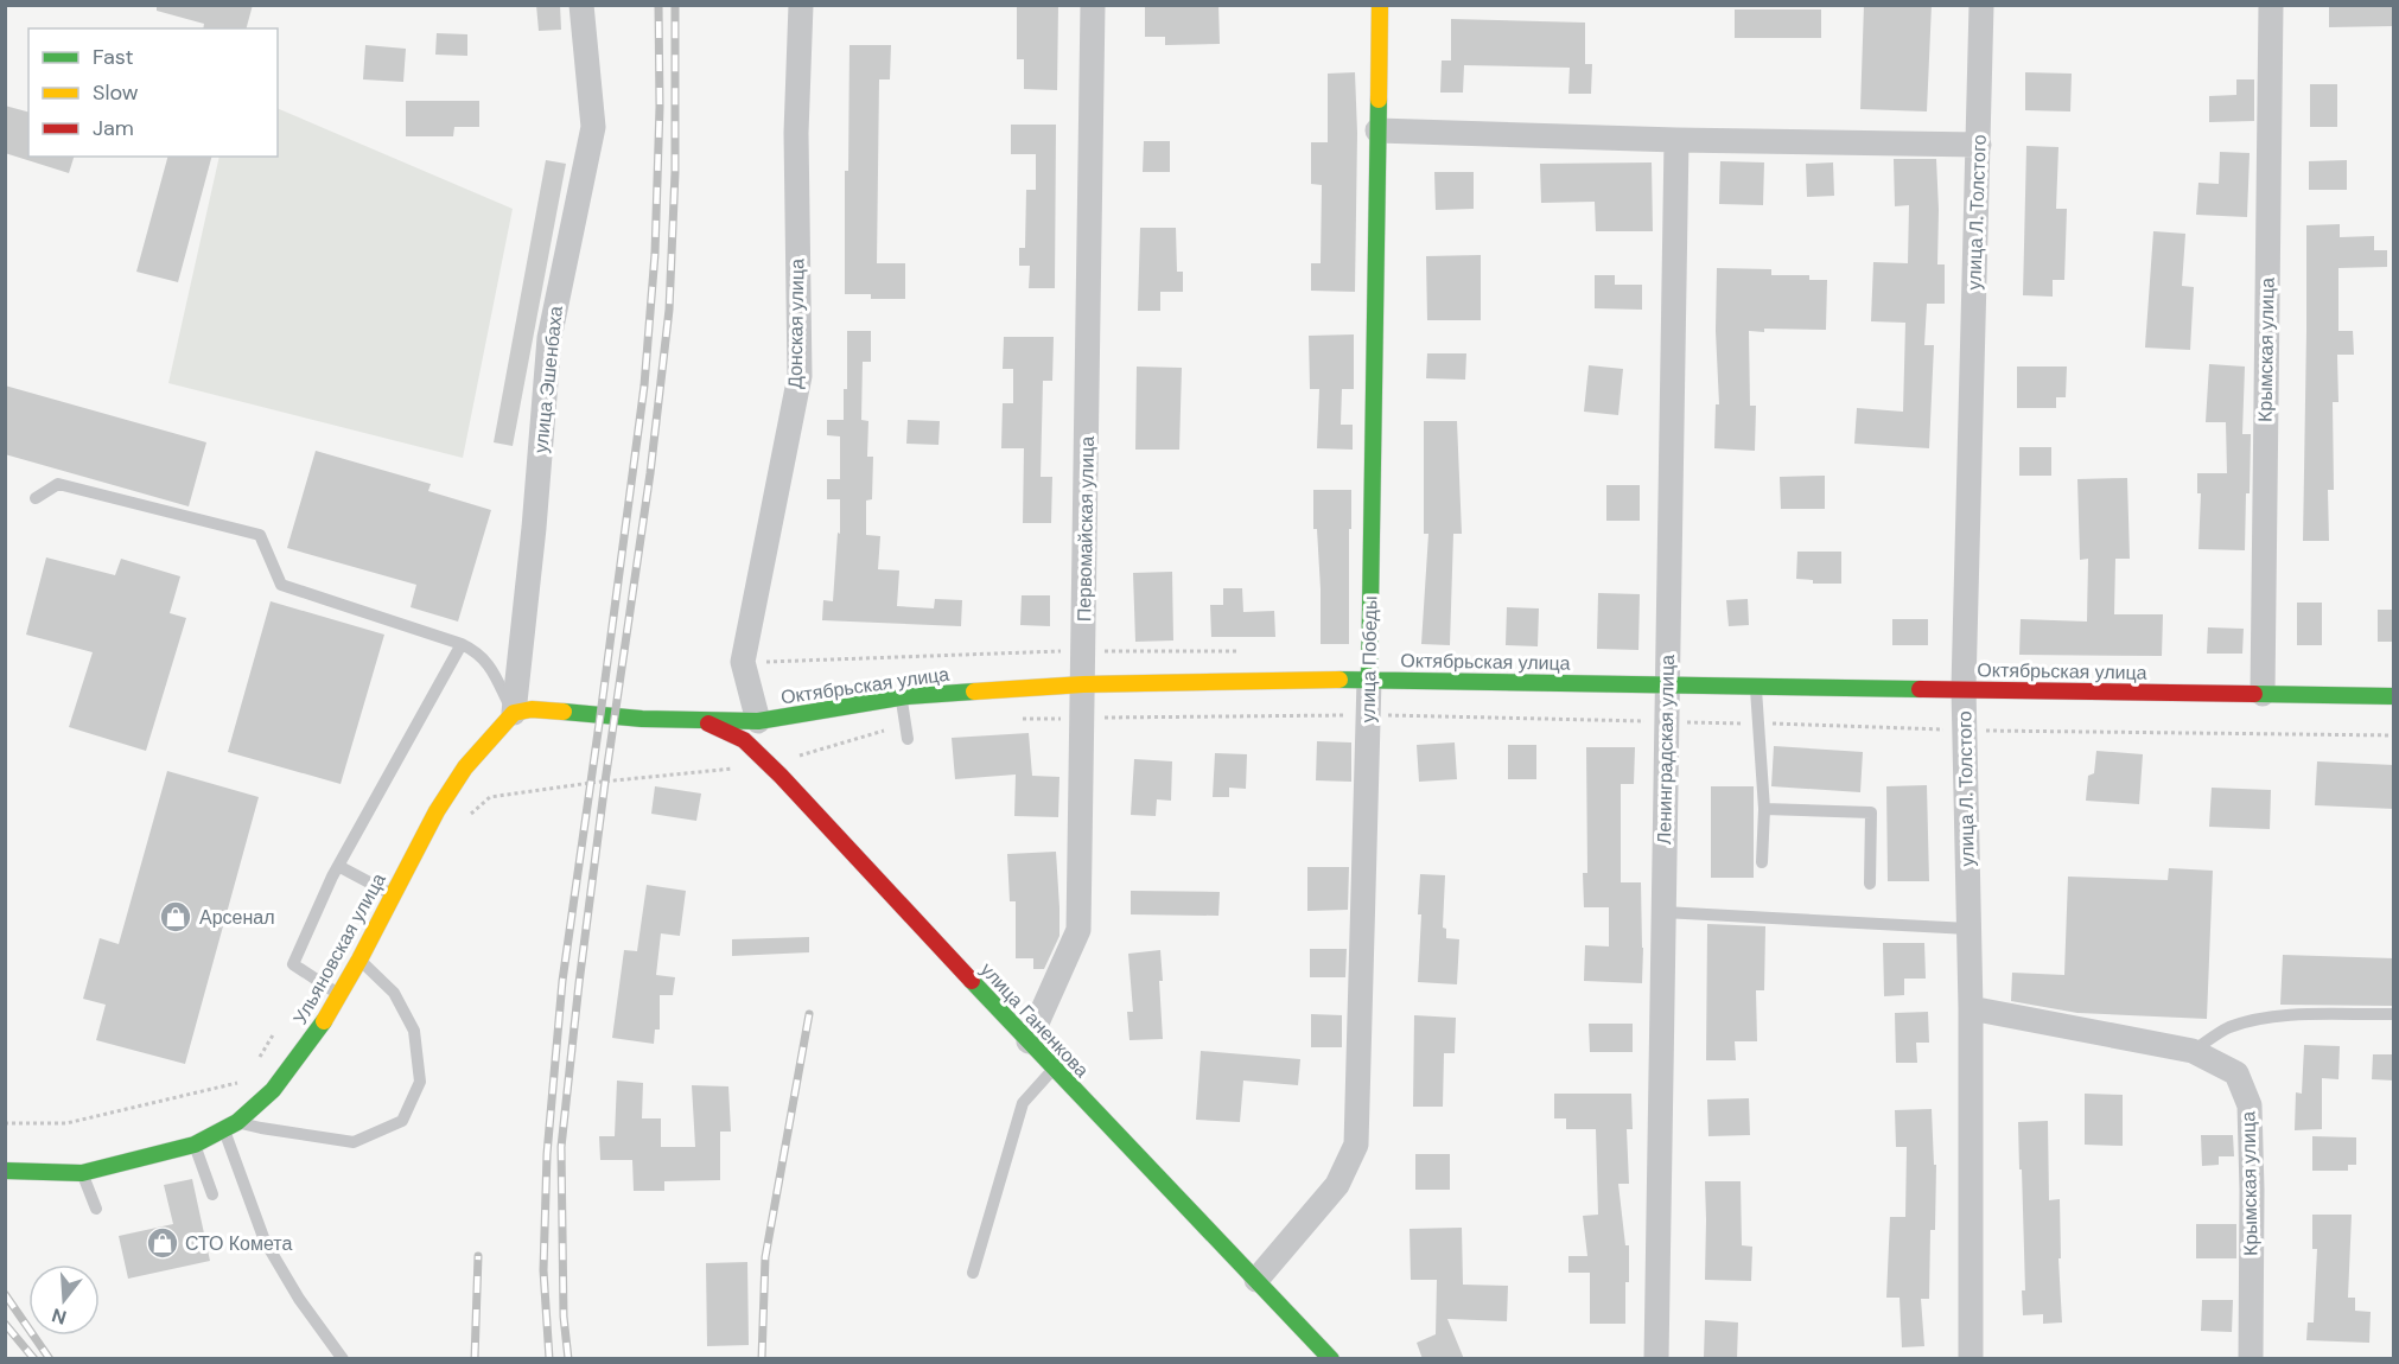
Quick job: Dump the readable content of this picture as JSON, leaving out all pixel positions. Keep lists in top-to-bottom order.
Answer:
{
  "streets": {
    "main road": [
      "улица Победы",
      "Октябрьская улица",
      "Ульяновская улица",
      "улица Ганенкова"
    ],
    "street": [
      "улица Л. Толстого",
      "Донская улица",
      "Крымская улица",
      "улица Эшенбаха",
      "Первомайская улица",
      "Ленинградская улица"
    ]
  },
  "crossings": [
    ["улица Л. Толстого", "Крымская улица"],
    ["улица Л. Толстого", "Октябрьская улица"],
    ["Донская улица", "Октябрьская улица"],
    ["Крымская улица", "Октябрьская улица"],
    ["улица Эшенбаха", "Октябрьская улица"],
    ["улица Эшенбаха", "Ульяновская улица"],
    ["Первомайская улица", "Октябрьская улица"],
    ["Первомайская улица", "улица Ганенкова"],
    ["улица Победы", "Октябрьская улица"],
    ["улица Победы", "улица Ганенкова"],
    ["Октябрьская улица", "Ленинградская улица"],
    ["Октябрьская улица", "Ульяновская улица"],
    ["Октябрьская улица", "улица Ганенкова"]
  ],
  "places": {
    "shop": ["Арсенал", "СТО Комета"]
  },
  "legend": ["Fast", "Slow", "Jam"],
  "north": "bottom"
}
